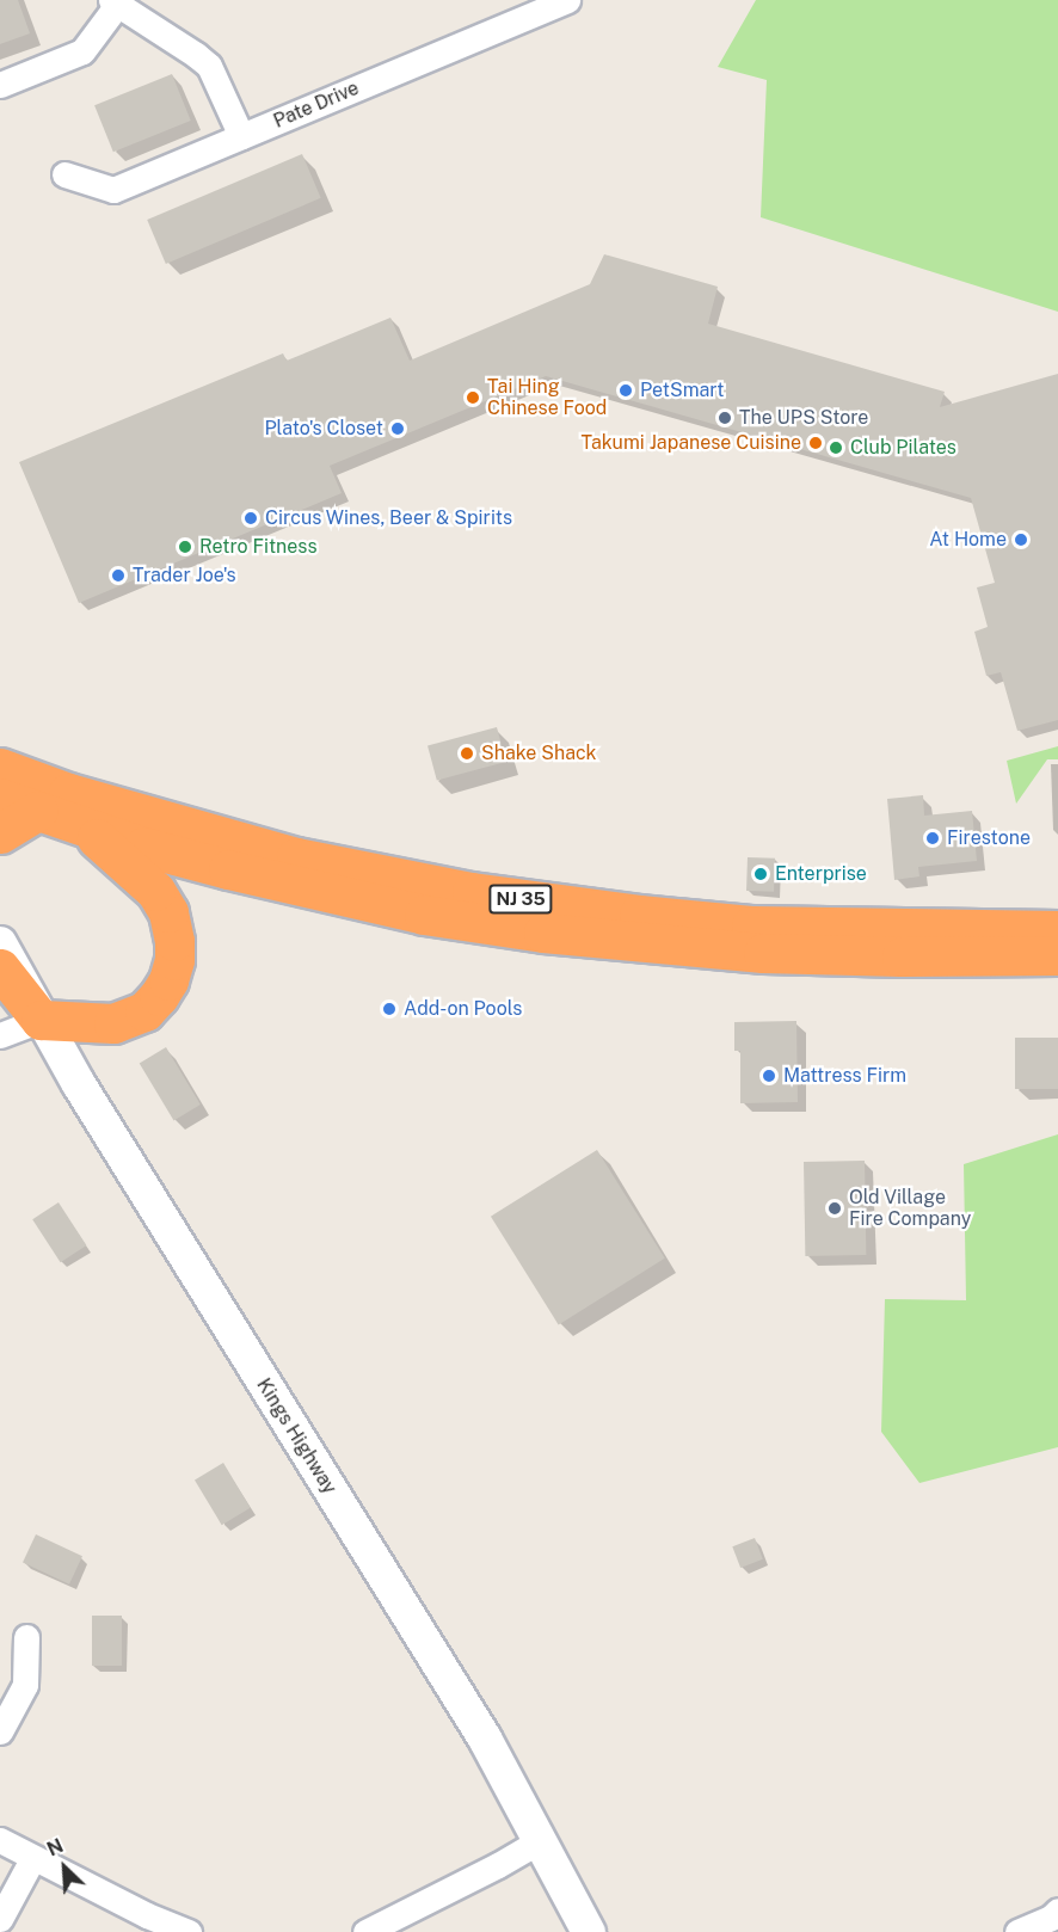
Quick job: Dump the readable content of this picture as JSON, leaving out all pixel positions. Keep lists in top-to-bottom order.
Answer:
{
  "streets": {
    "highway": ["NJ 35"],
    "street": ["Pate Drive", "Kings Highway"]
  },
  "places": [
    "PetSmart",
    "Tai Hing Chinese Food",
    "The UPS Store",
    "Plato's Closet",
    "Takumi Japanese Cuisine",
    "Club Pilates",
    "Circus Wines, Beer & Spirits",
    "At Home",
    "Retro Fitness",
    "Trader Joe's",
    "Shake Shack",
    "Firestone",
    "Enterprise",
    "Add-on Pools",
    "Mattress Firm",
    "Old Village Fire Company"
  ],
  "north": "top left"
}
